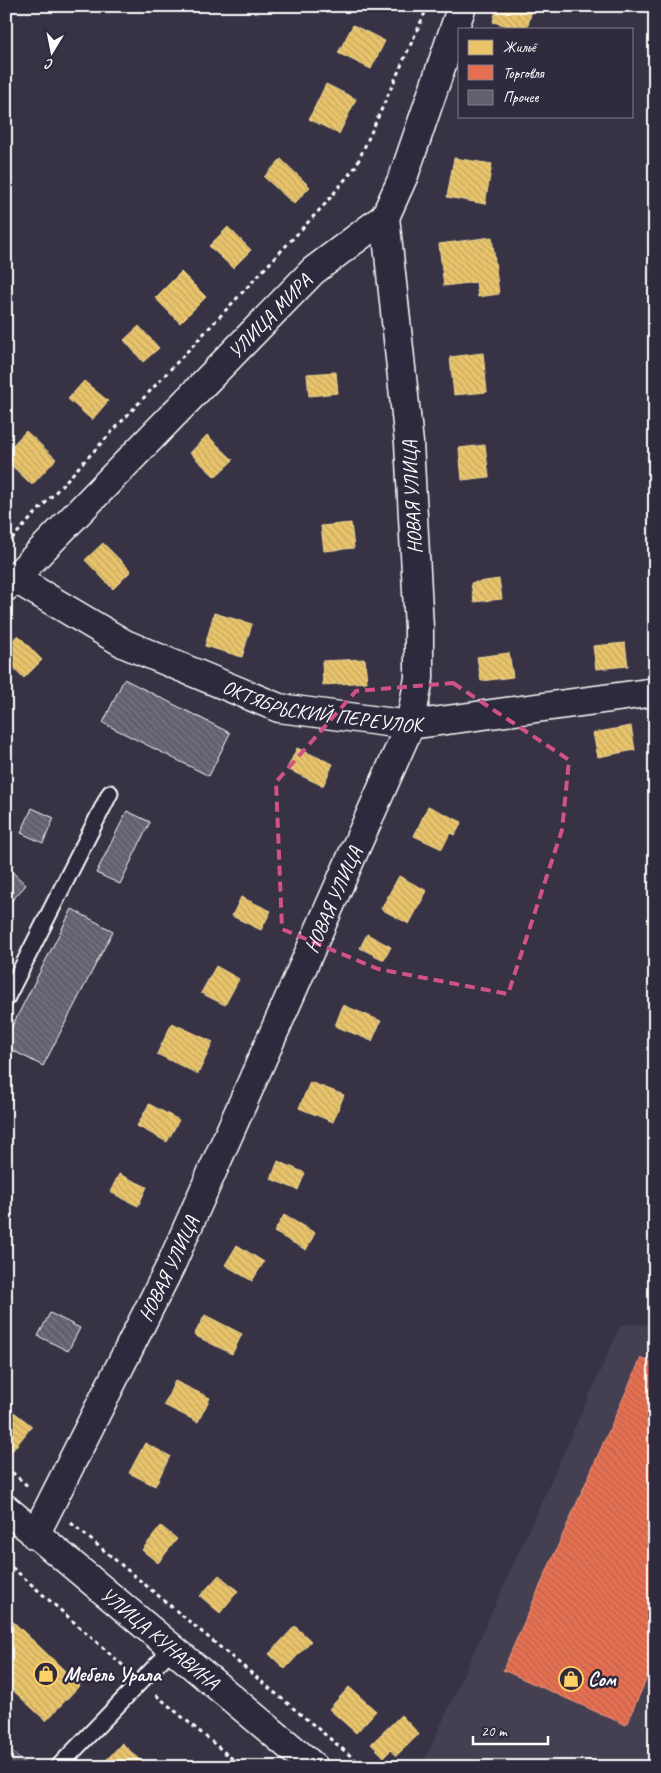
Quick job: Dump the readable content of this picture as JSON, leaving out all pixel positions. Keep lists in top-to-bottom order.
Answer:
{
  "streets": {
    "street": [
      "УЛИЦА МИРА",
      "НОВАЯ УЛИЦА",
      "ОКТЯБРЬСКИЙ ПЕРЕУЛОК",
      "УЛИЦА КУНАВИНА"
    ]
  },
  "crossings": [
    ["УЛИЦА МИРА", "НОВАЯ УЛИЦА"],
    ["УЛИЦА МИРА", "ОКТЯБРЬСКИЙ ПЕРЕУЛОК"],
    ["НОВАЯ УЛИЦА", "ОКТЯБРЬСКИЙ ПЕРЕУЛОК"],
    ["НОВАЯ УЛИЦА", "УЛИЦА КУНАВИНА"]
  ],
  "places": {
    "shop": ["Мебель Урала", "Сом"]
  },
  "legend": ["Жильё", "Торговля", "Прочее"],
  "scale_bar": "20 m",
  "north": "bottom"
}
